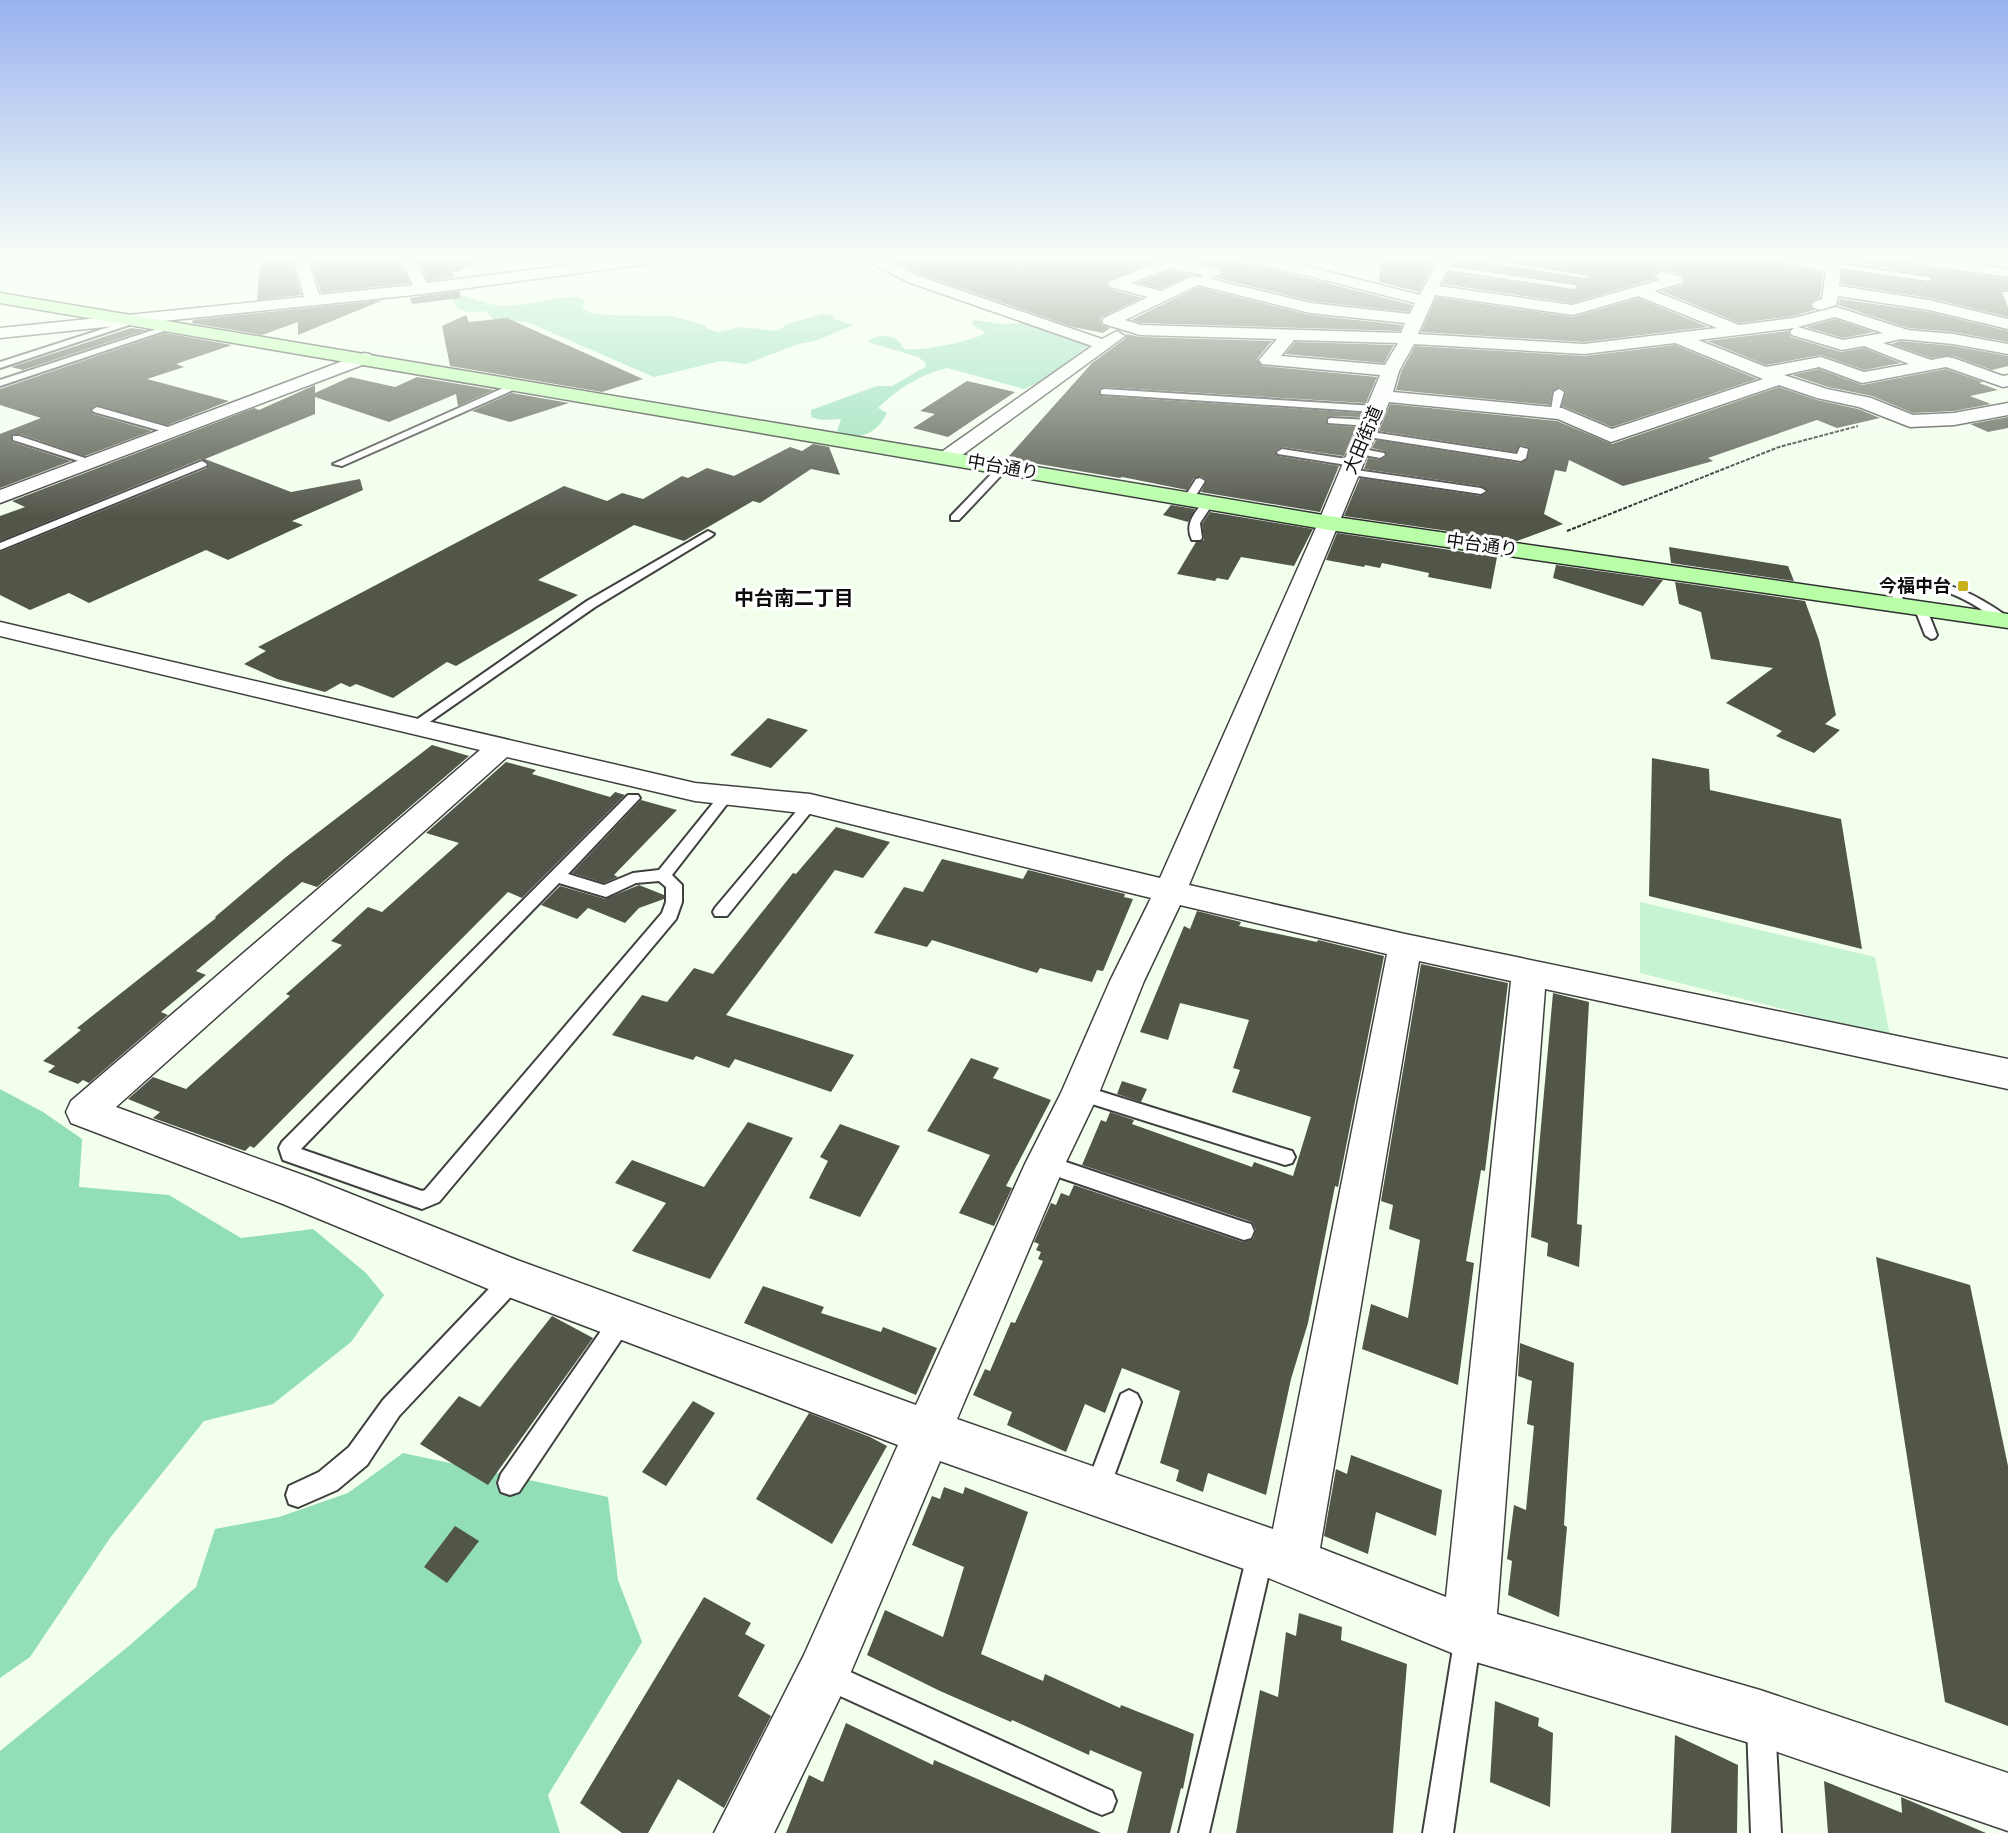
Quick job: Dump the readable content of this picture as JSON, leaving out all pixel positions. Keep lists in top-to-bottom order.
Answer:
{
  "streets": {
    "street": ["大田街道", "中台通り"]
  },
  "crossings": [
    ["大田街道", "中台通り"]
  ],
  "districts": ["中台南二丁目"],
  "places": {
    "transit": ["今福中台"]
  }
}
